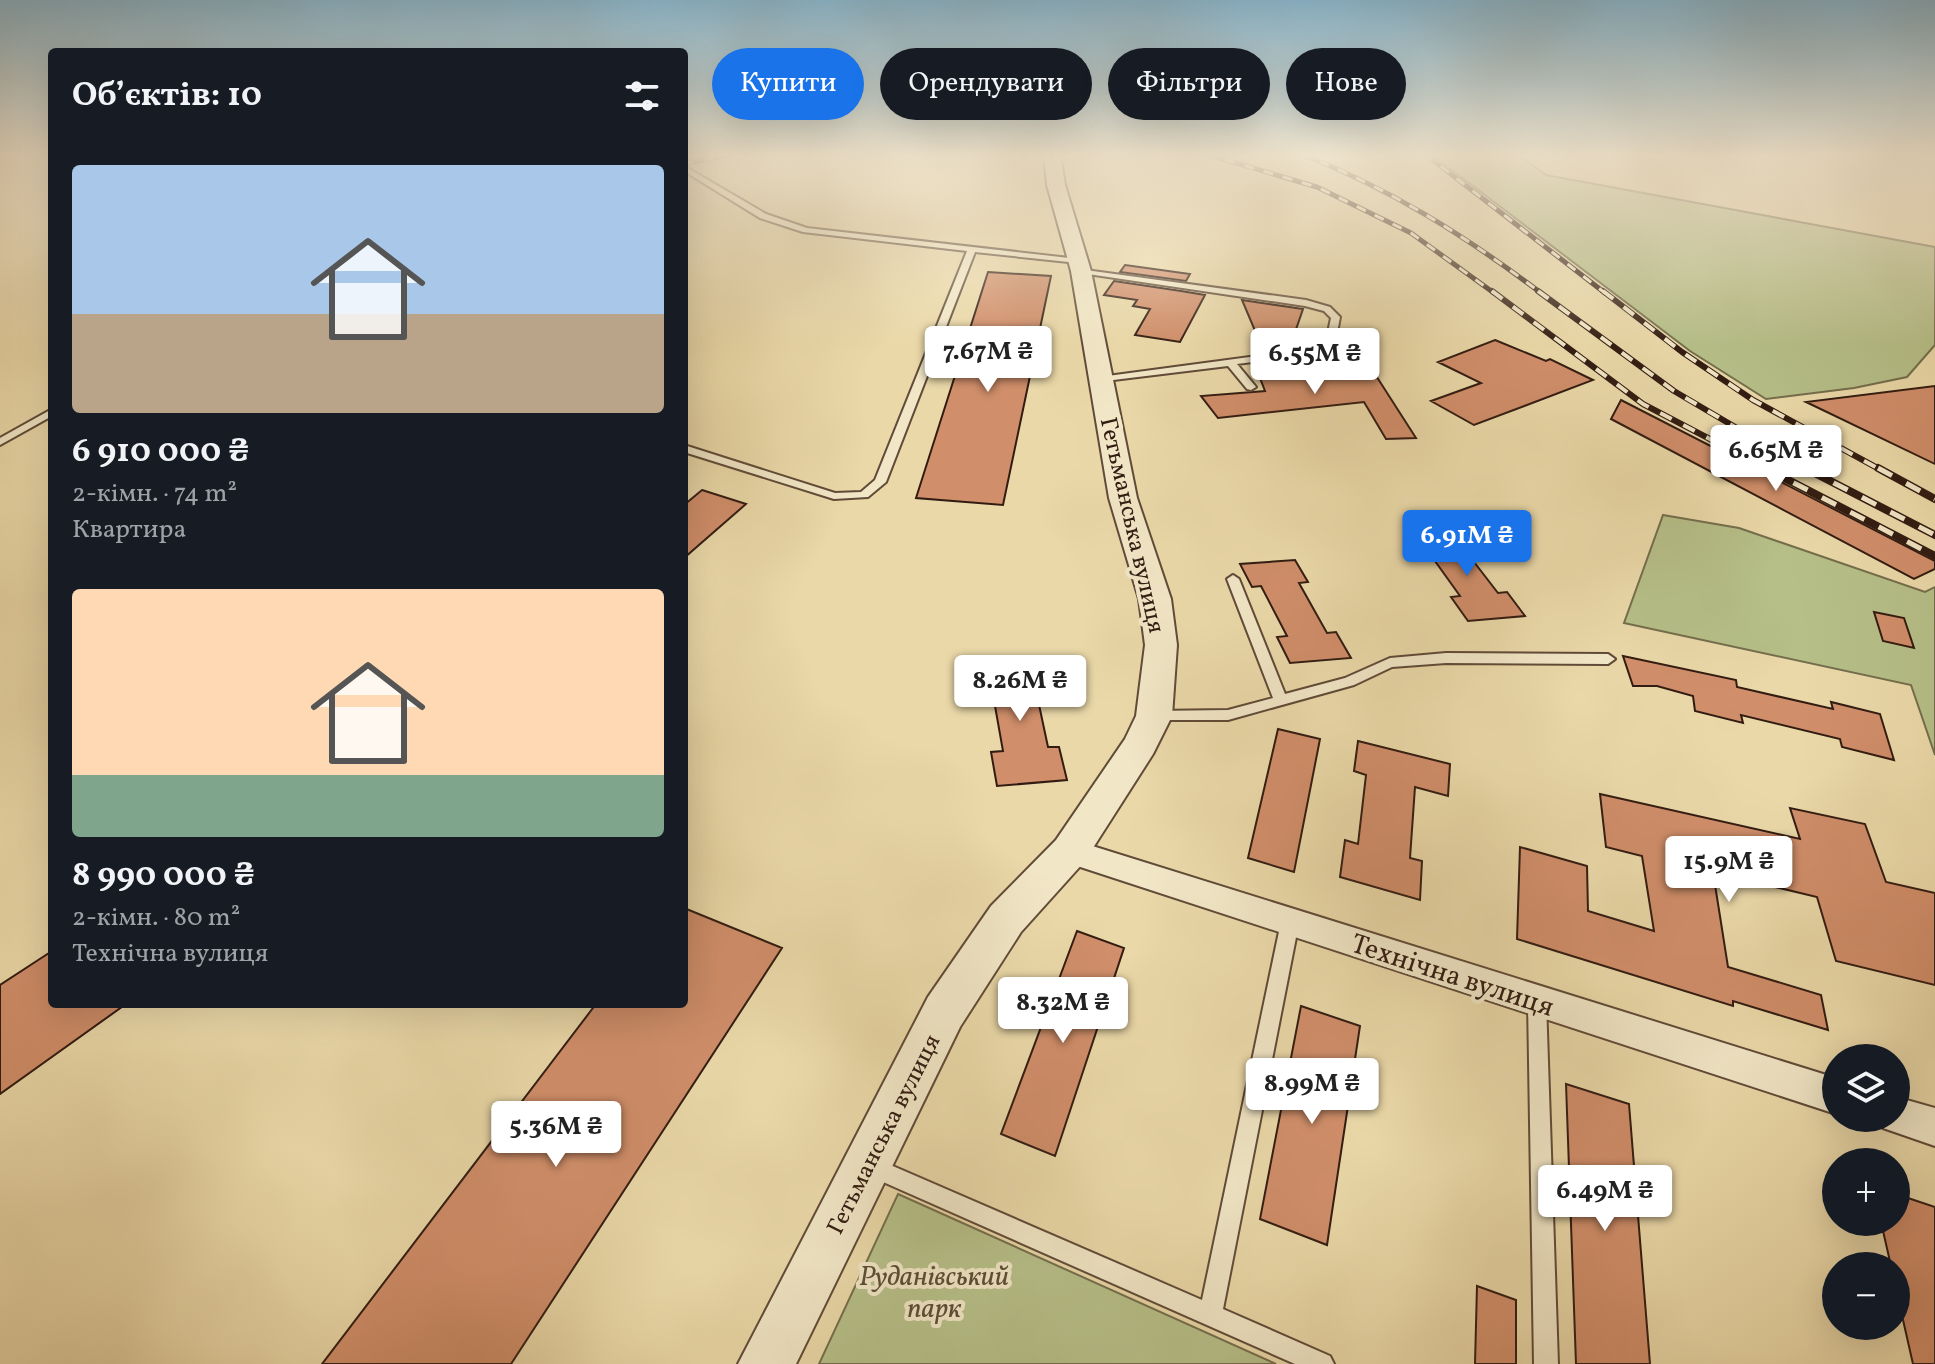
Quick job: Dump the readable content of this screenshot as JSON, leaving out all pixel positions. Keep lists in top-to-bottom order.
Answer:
{
  "streets": {
    "street": ["Гетьманська вулиця", "Технічна вулиця"]
  },
  "crossings": [
    ["Гетьманська вулиця", "Технічна вулиця"]
  ],
  "parks": ["Руданівський парк"],
  "page": {
    "chip": [
      "Купити",
      "Орендувати",
      "Фільтри",
      "Нове"
    ],
    "heading": "Об’єктів: 10",
    "list": [
      {
        "name": "6 910 000 ₴",
        "note": "2-кімн. · 74 m² · Квартира"
      },
      {
        "name": "8 990 000 ₴",
        "note": "2-кімн. · 80 m² · Технічна вулиця"
      }
    ],
    "price": [
      "7.67M ₴",
      "6.55M ₴",
      "6.65M ₴",
      "6.91M ₴",
      "8.26M ₴",
      "15.9M ₴",
      "8.32M ₴",
      "8.99M ₴",
      "5.36M ₴",
      "6.49M ₴"
    ],
    "map_buttons": ["+", "−"]
  }
}
